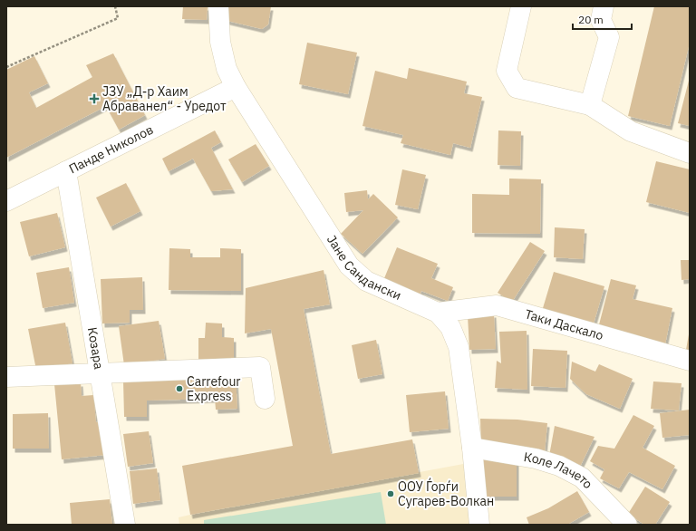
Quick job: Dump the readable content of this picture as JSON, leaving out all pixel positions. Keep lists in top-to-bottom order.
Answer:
{
  "streets": {
    "street": [
      "Панде Николов",
      "Јане Сандански",
      "Таки Даскало",
      "Козара",
      "Коле Лачето"
    ]
  },
  "crossings": [
    ["Панде Николов", "Јане Сандански"],
    ["Панде Николов", "Козара"],
    ["Јане Сандански", "Таки Даскало"],
    ["Јане Сандански", "Коле Лачето"]
  ],
  "places": {
    "health": ["ЈЗУ „Д-р Хаим Абраванел“ - Уредот"],
    "other": ["Carrefour Express", "ООУ Ѓорѓи Сугарев-Волкан"]
  },
  "scale_bar": "20 m"
}
